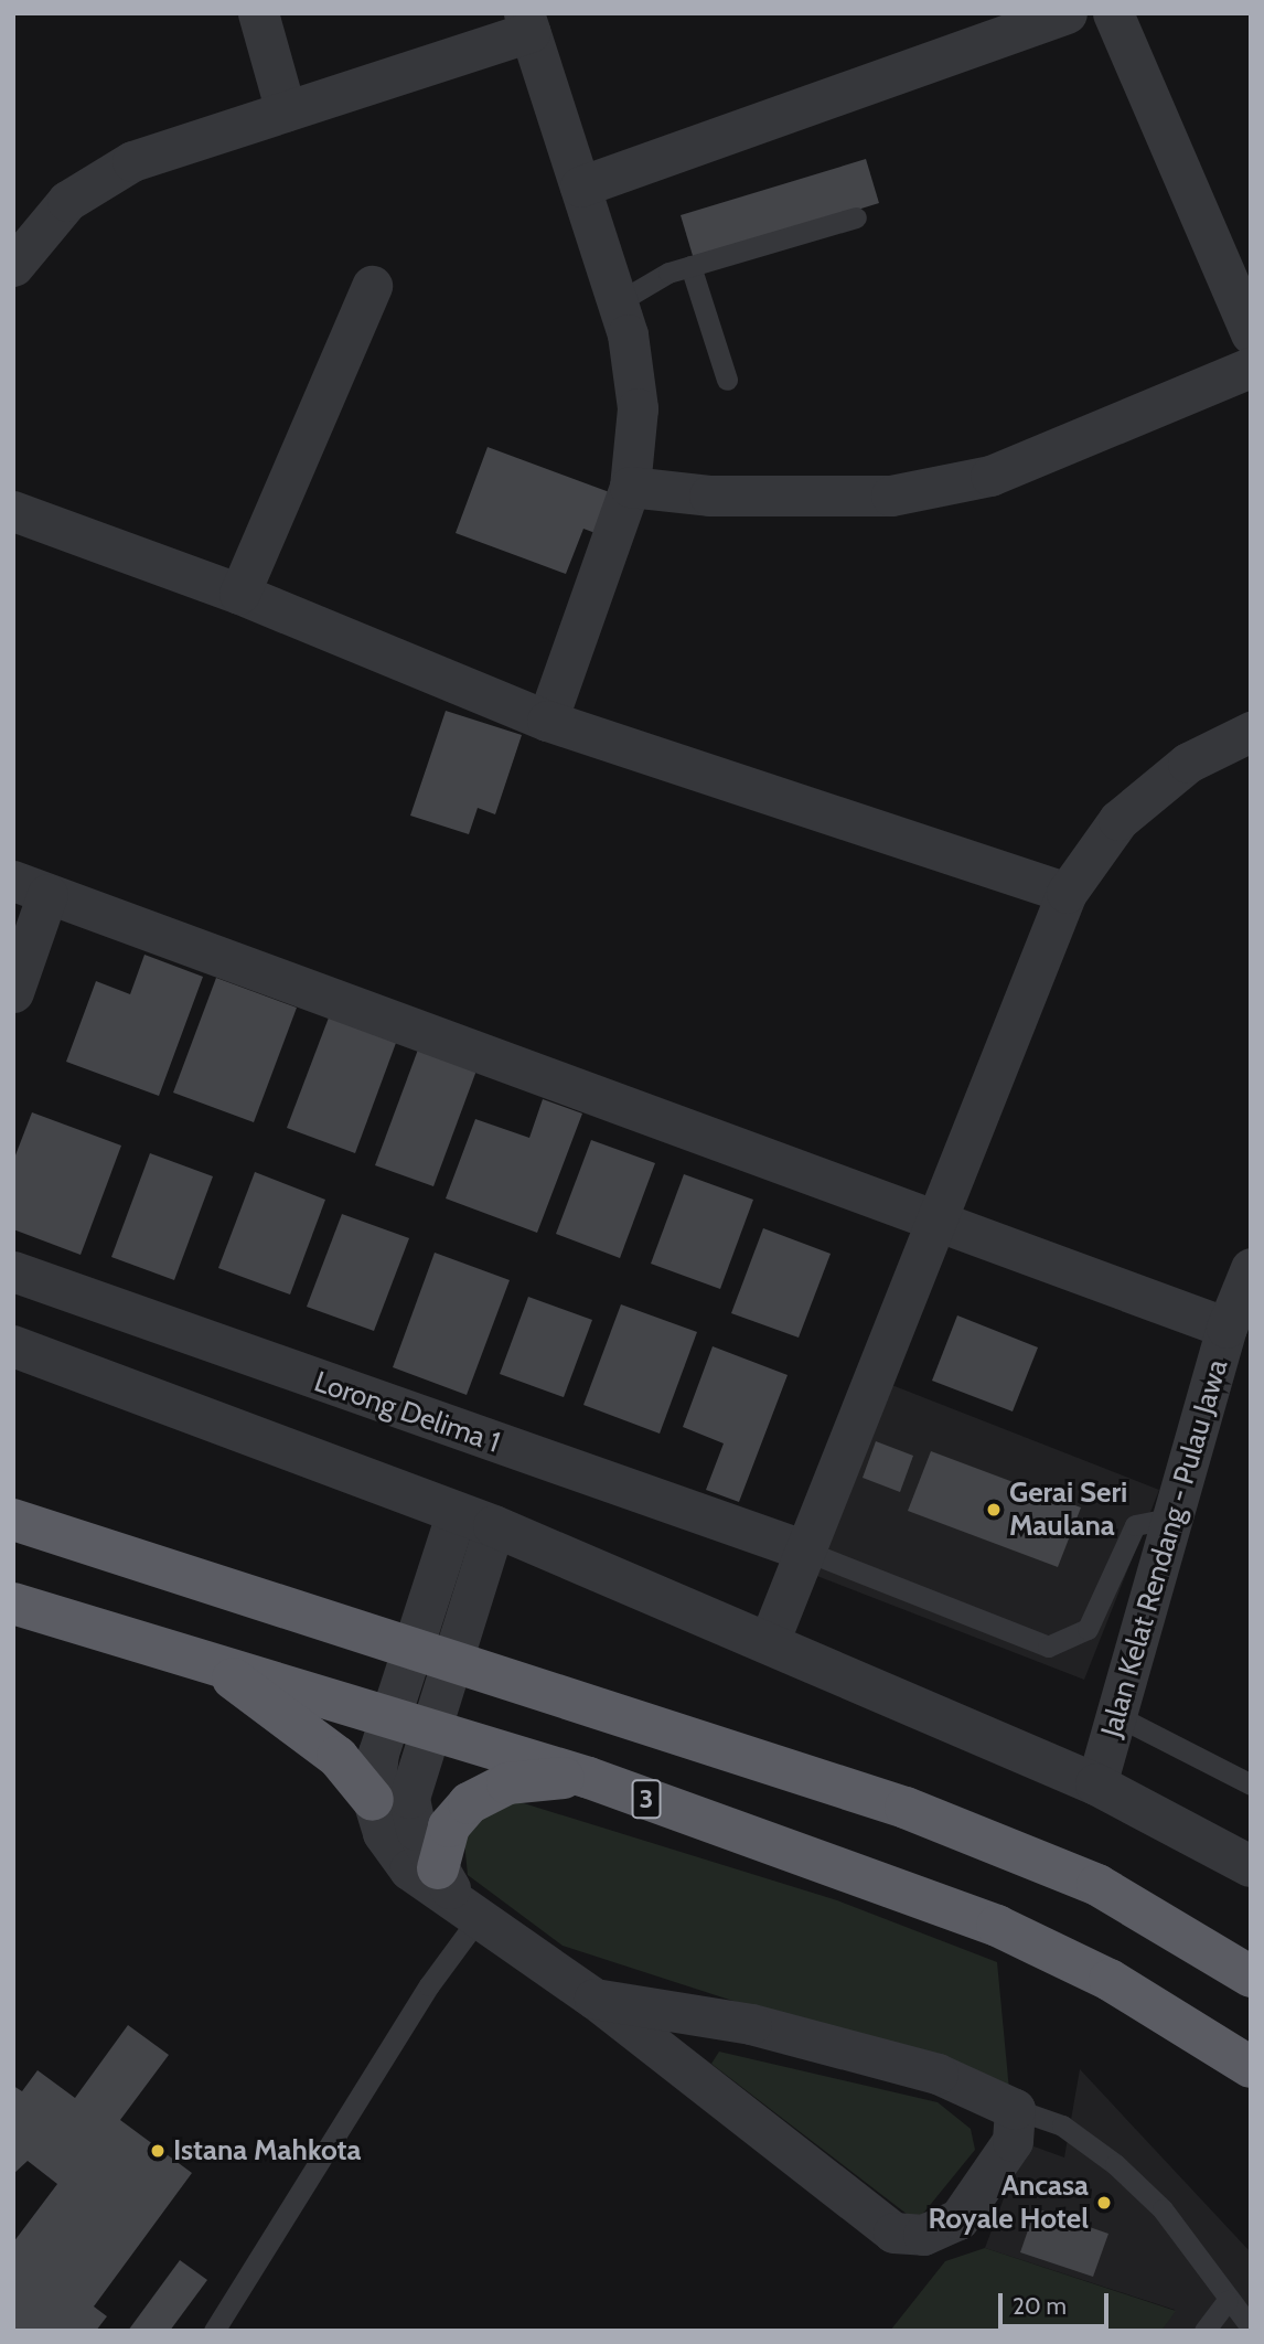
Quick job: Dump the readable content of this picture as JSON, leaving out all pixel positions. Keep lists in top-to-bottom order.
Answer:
{
  "streets": {
    "highway": ["3"],
    "street": ["Lorong Delima 1", "Jalan Kelat Rendang - Pulau Jawa"]
  },
  "places": ["Gerai Seri Maulana", "Istana Mahkota", "Ancasa Royale Hotel"],
  "scale_bar": "20 m"
}
